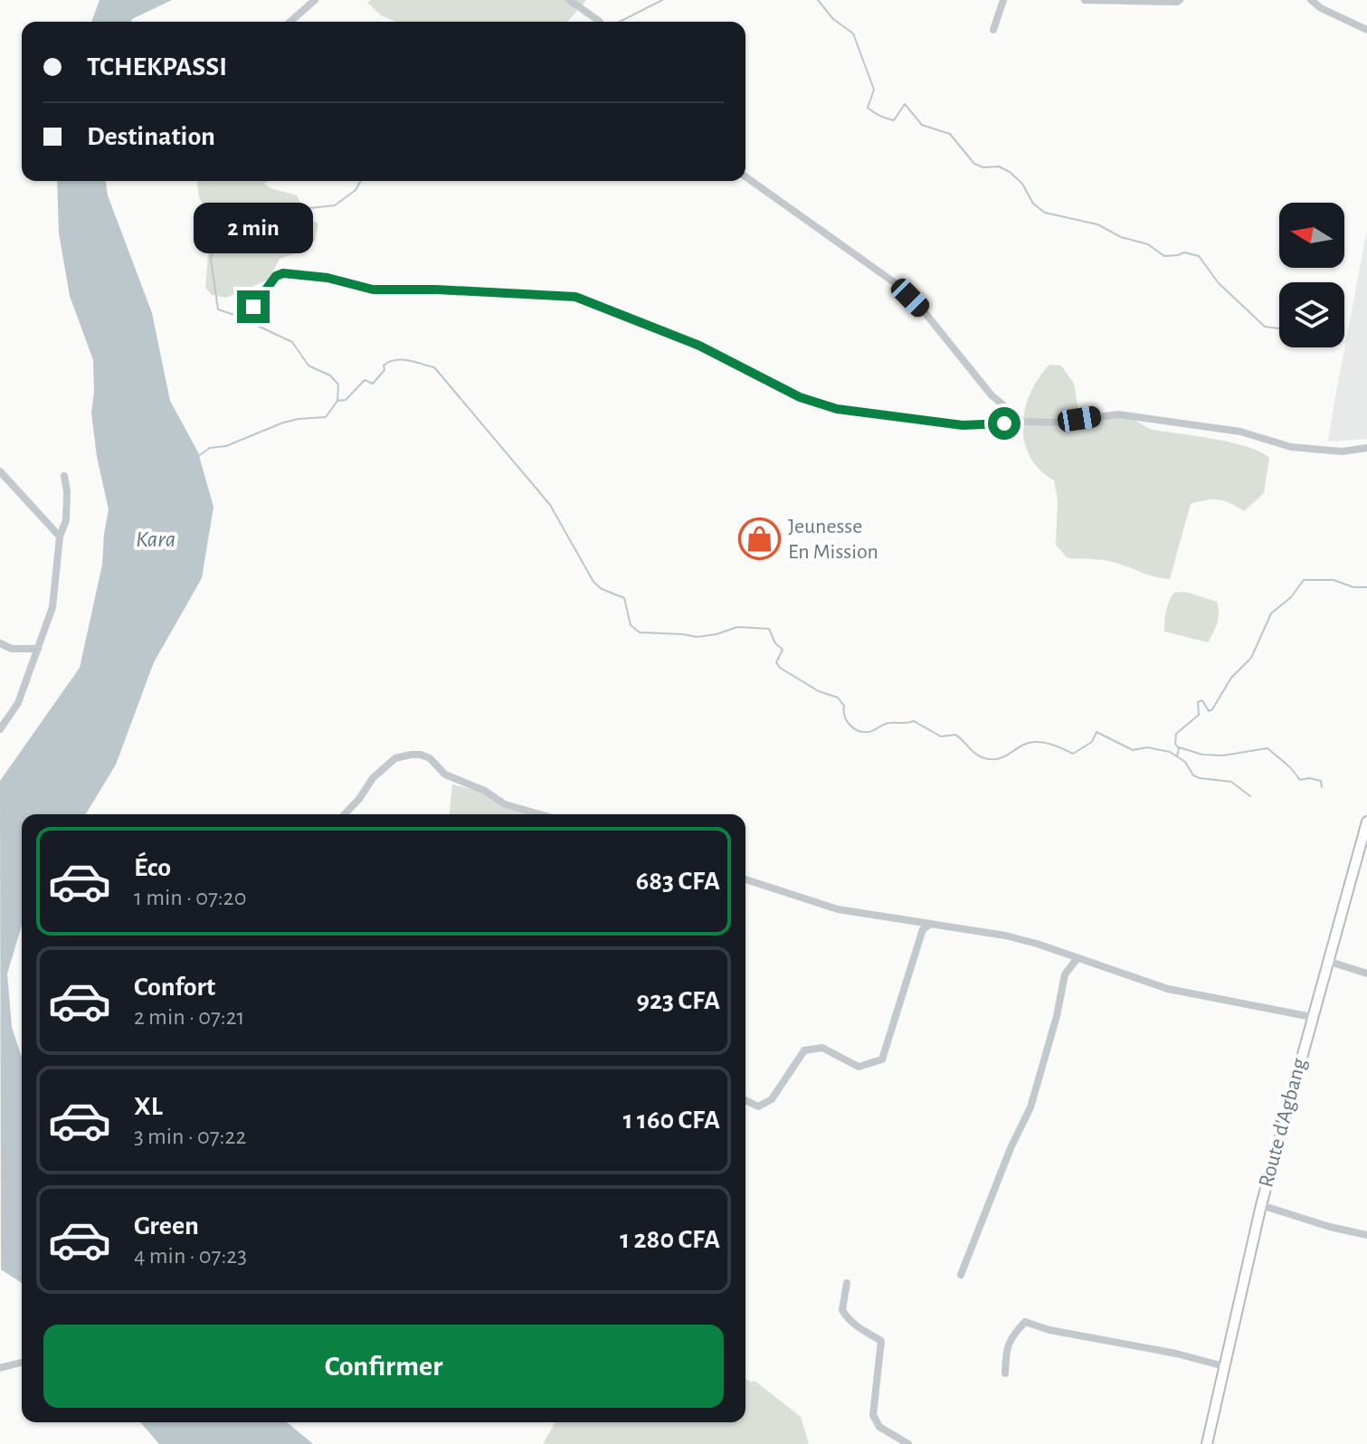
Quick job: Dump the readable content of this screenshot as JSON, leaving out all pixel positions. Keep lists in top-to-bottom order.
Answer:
{
  "streets": {
    "main road": ["Route d'Agbang"]
  },
  "water": ["Kara"],
  "places": {
    "shop": ["Jeunesse En Mission"]
  },
  "north": "left",
  "page": {
    "banner": ["TCHEKPASSI", "Destination"],
    "bubble": "2 min",
    "list": [
      {
        "name": "Éco",
        "note": "1 min · 07:20",
        "value": "683 CFA"
      },
      {
        "name": "Confort",
        "note": "2 min · 07:21",
        "value": "923 CFA"
      },
      {
        "name": "XL",
        "note": "3 min · 07:22",
        "value": "1 160 CFA"
      },
      {
        "name": "Green",
        "note": "4 min · 07:23",
        "value": "1 280 CFA"
      }
    ],
    "buttons": "Confirmer"
  }
}
